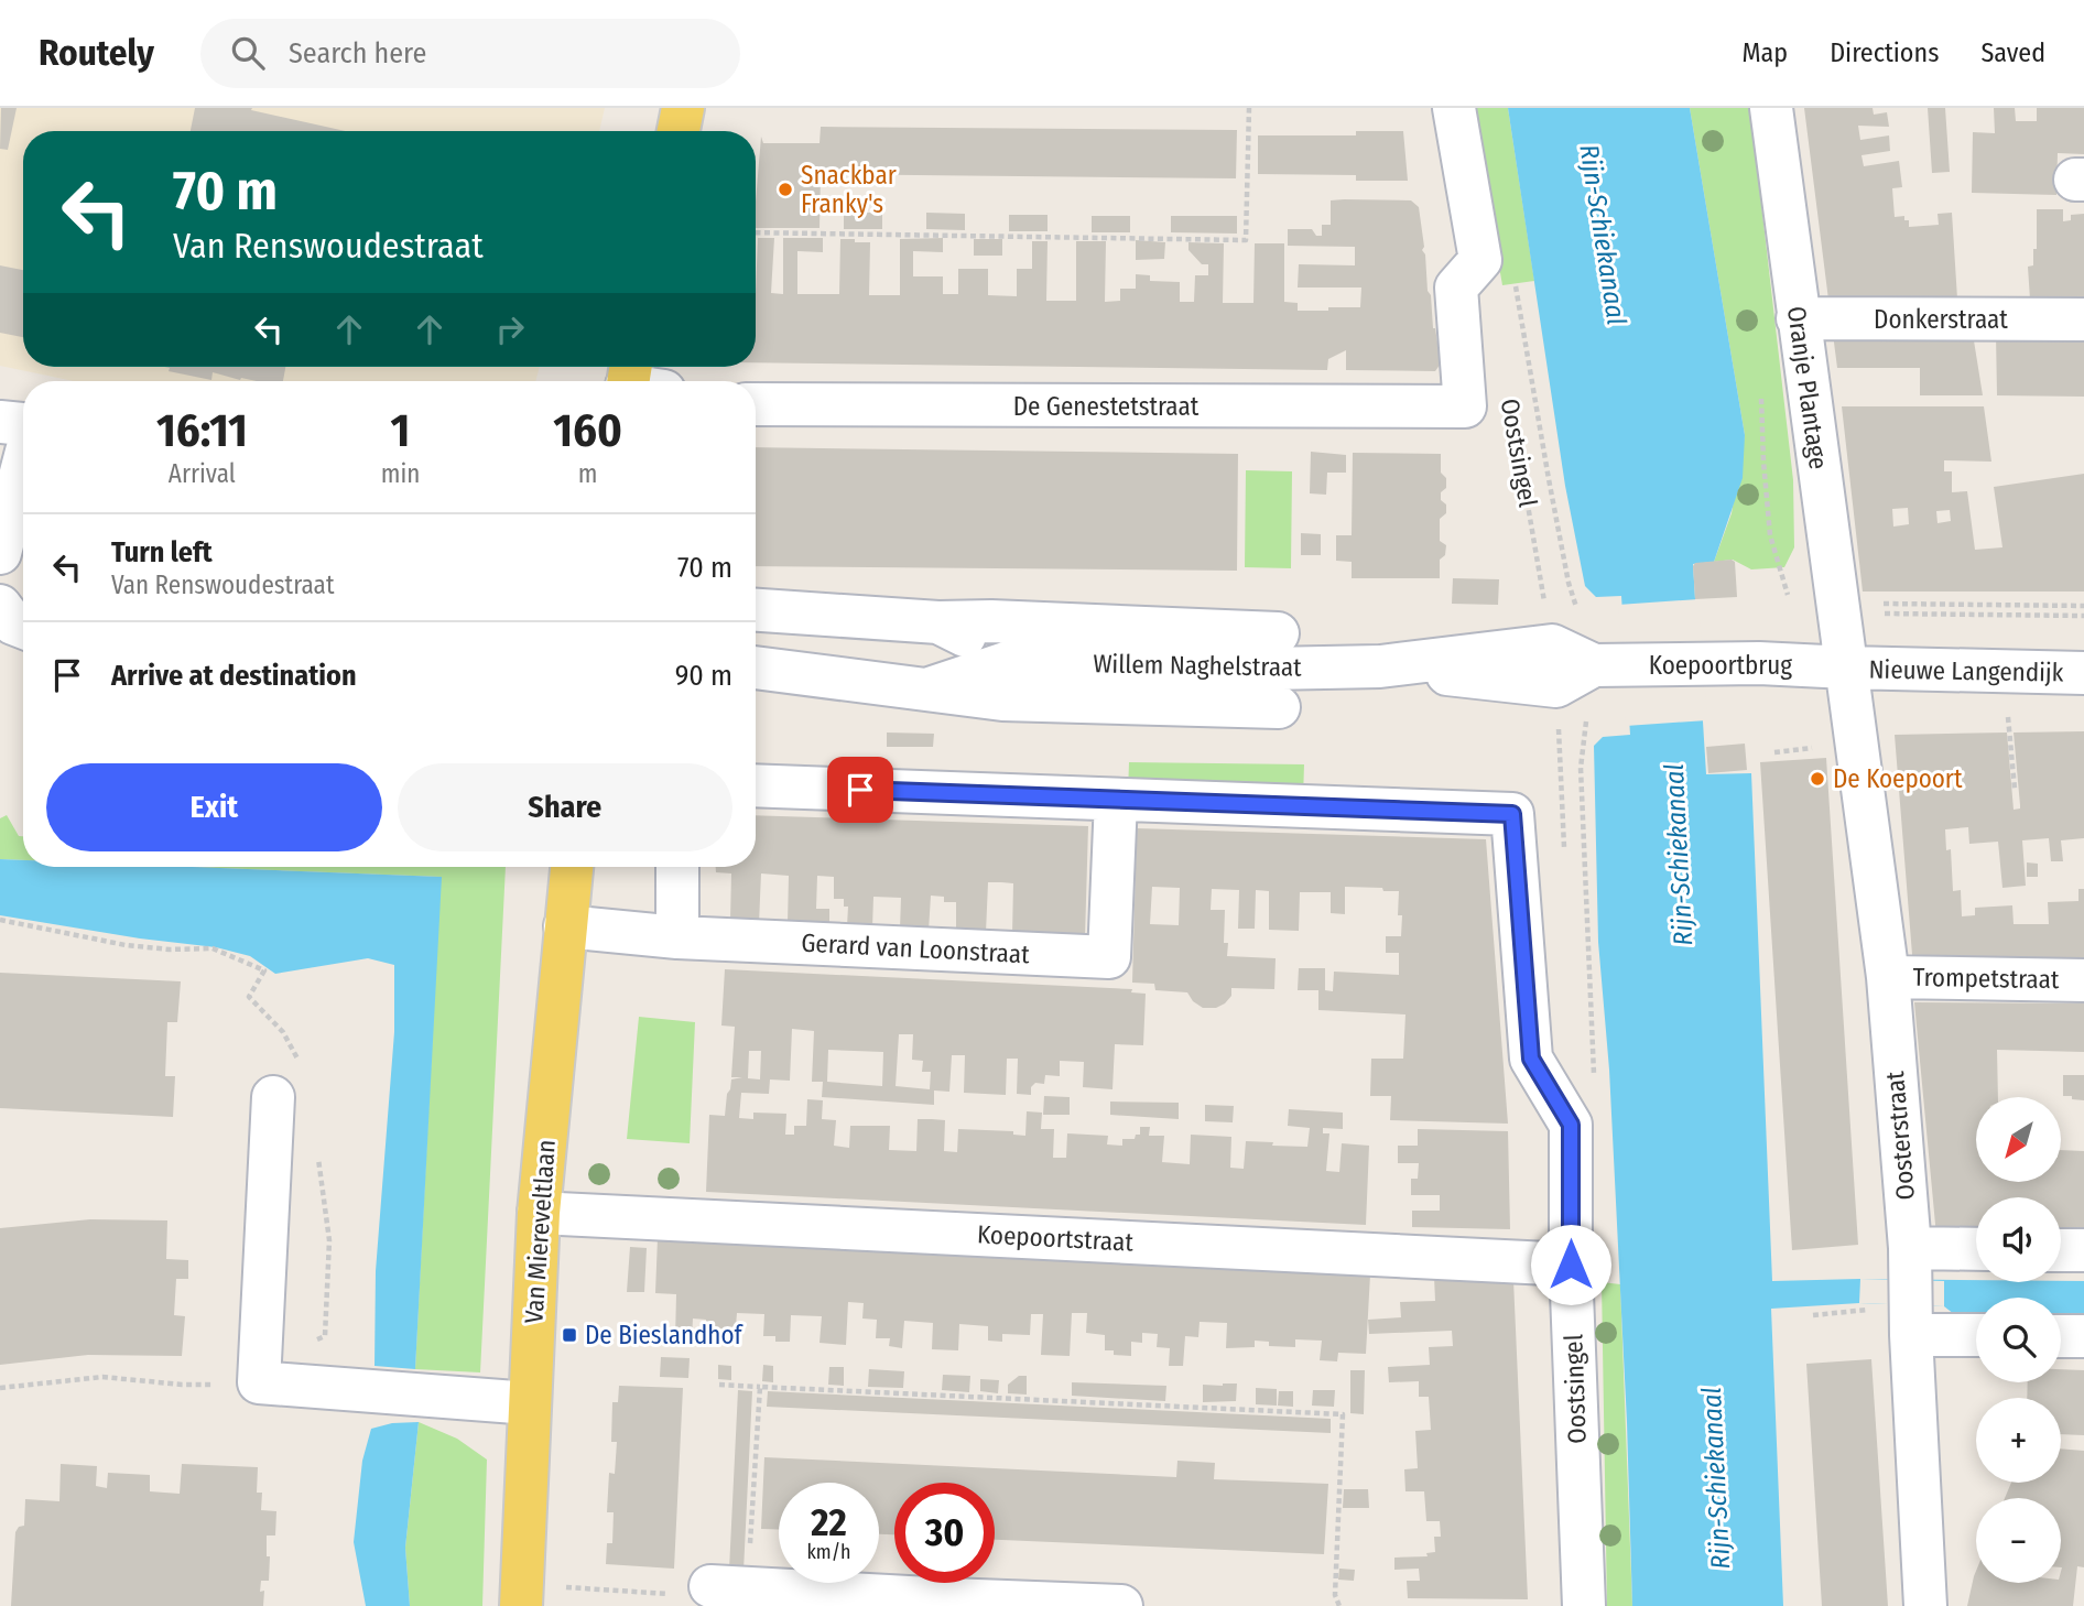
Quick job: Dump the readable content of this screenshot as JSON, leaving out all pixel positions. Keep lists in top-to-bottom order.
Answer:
{
  "streets": {
    "main road": ["Van Miereveltlaan"],
    "street": [
      "Donkerstraat",
      "Oranje Plantage",
      "De Genestetstraat",
      "Oostsingel",
      "Willem Naghelstraat",
      "Koepoortbrug",
      "Nieuwe Langendijk",
      "Gerard van Loonstraat",
      "Trompetstraat",
      "Oosterstraat",
      "Koepoortstraat"
    ]
  },
  "crossings": [
    ["Donkerstraat", "Oranje Plantage"],
    ["Oranje Plantage", "Koepoortbrug"],
    ["Oranje Plantage", "Nieuwe Langendijk"],
    ["Oranje Plantage", "Oosterstraat"],
    ["De Genestetstraat", "Oostsingel"],
    ["Oostsingel", "Willem Naghelstraat"],
    ["Oostsingel", "Gerard van Loonstraat"],
    ["Oostsingel", "Koepoortstraat"],
    ["Willem Naghelstraat", "Koepoortbrug"],
    ["Koepoortbrug", "Nieuwe Langendijk"],
    ["Koepoortbrug", "Oosterstraat"],
    ["Nieuwe Langendijk", "Oosterstraat"],
    ["Gerard van Loonstraat", "Van Miereveltlaan"],
    ["Trompetstraat", "Oosterstraat"],
    ["Van Miereveltlaan", "Koepoortstraat"]
  ],
  "water": ["Rijn-Schiekanaal"],
  "places": {
    "other": ["Snackbar Franky's", "De Koepoort"],
    "transit": ["De Bieslandhof"]
  },
  "north": "bottom left",
  "page": {
    "header": "Routely",
    "search": "Search here",
    "nav": ["Map", "Directions", "Saved"],
    "turn": ["70 m", "Van Renswoudestraat"],
    "eta": [
      "16:11",
      "Arrival",
      "1",
      "min",
      "160",
      "m"
    ],
    "list": [
      {
        "name": "Turn left",
        "note": "Van Renswoudestraat",
        "value": "70 m"
      },
      {
        "name": "Arrive at destination",
        "value": "90 m"
      }
    ],
    "buttons": ["Exit", "Share"],
    "map_buttons": ["+", "−"],
    "speed": "22 km/h",
    "limit": "30"
  }
}
